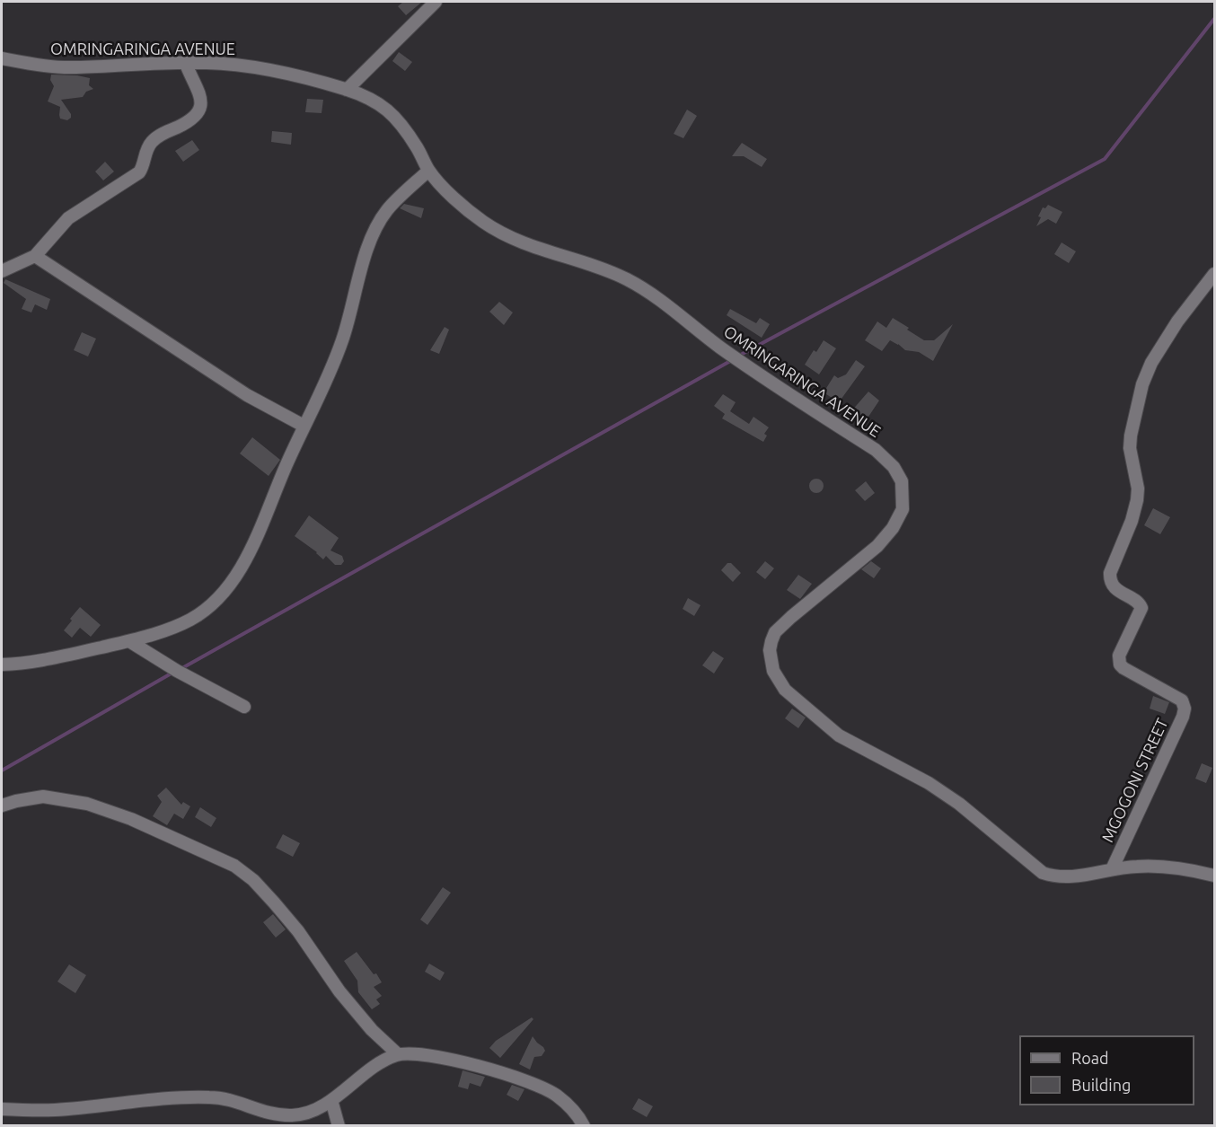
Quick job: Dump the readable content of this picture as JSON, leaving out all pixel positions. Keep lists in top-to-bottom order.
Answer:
{
  "streets": {
    "street": ["OMRINGARINGA AVENUE", "MGOGONI STREET"]
  },
  "crossings": [
    ["OMRINGARINGA AVENUE", "MGOGONI STREET"]
  ],
  "legend": ["Road", "Building"]
}
